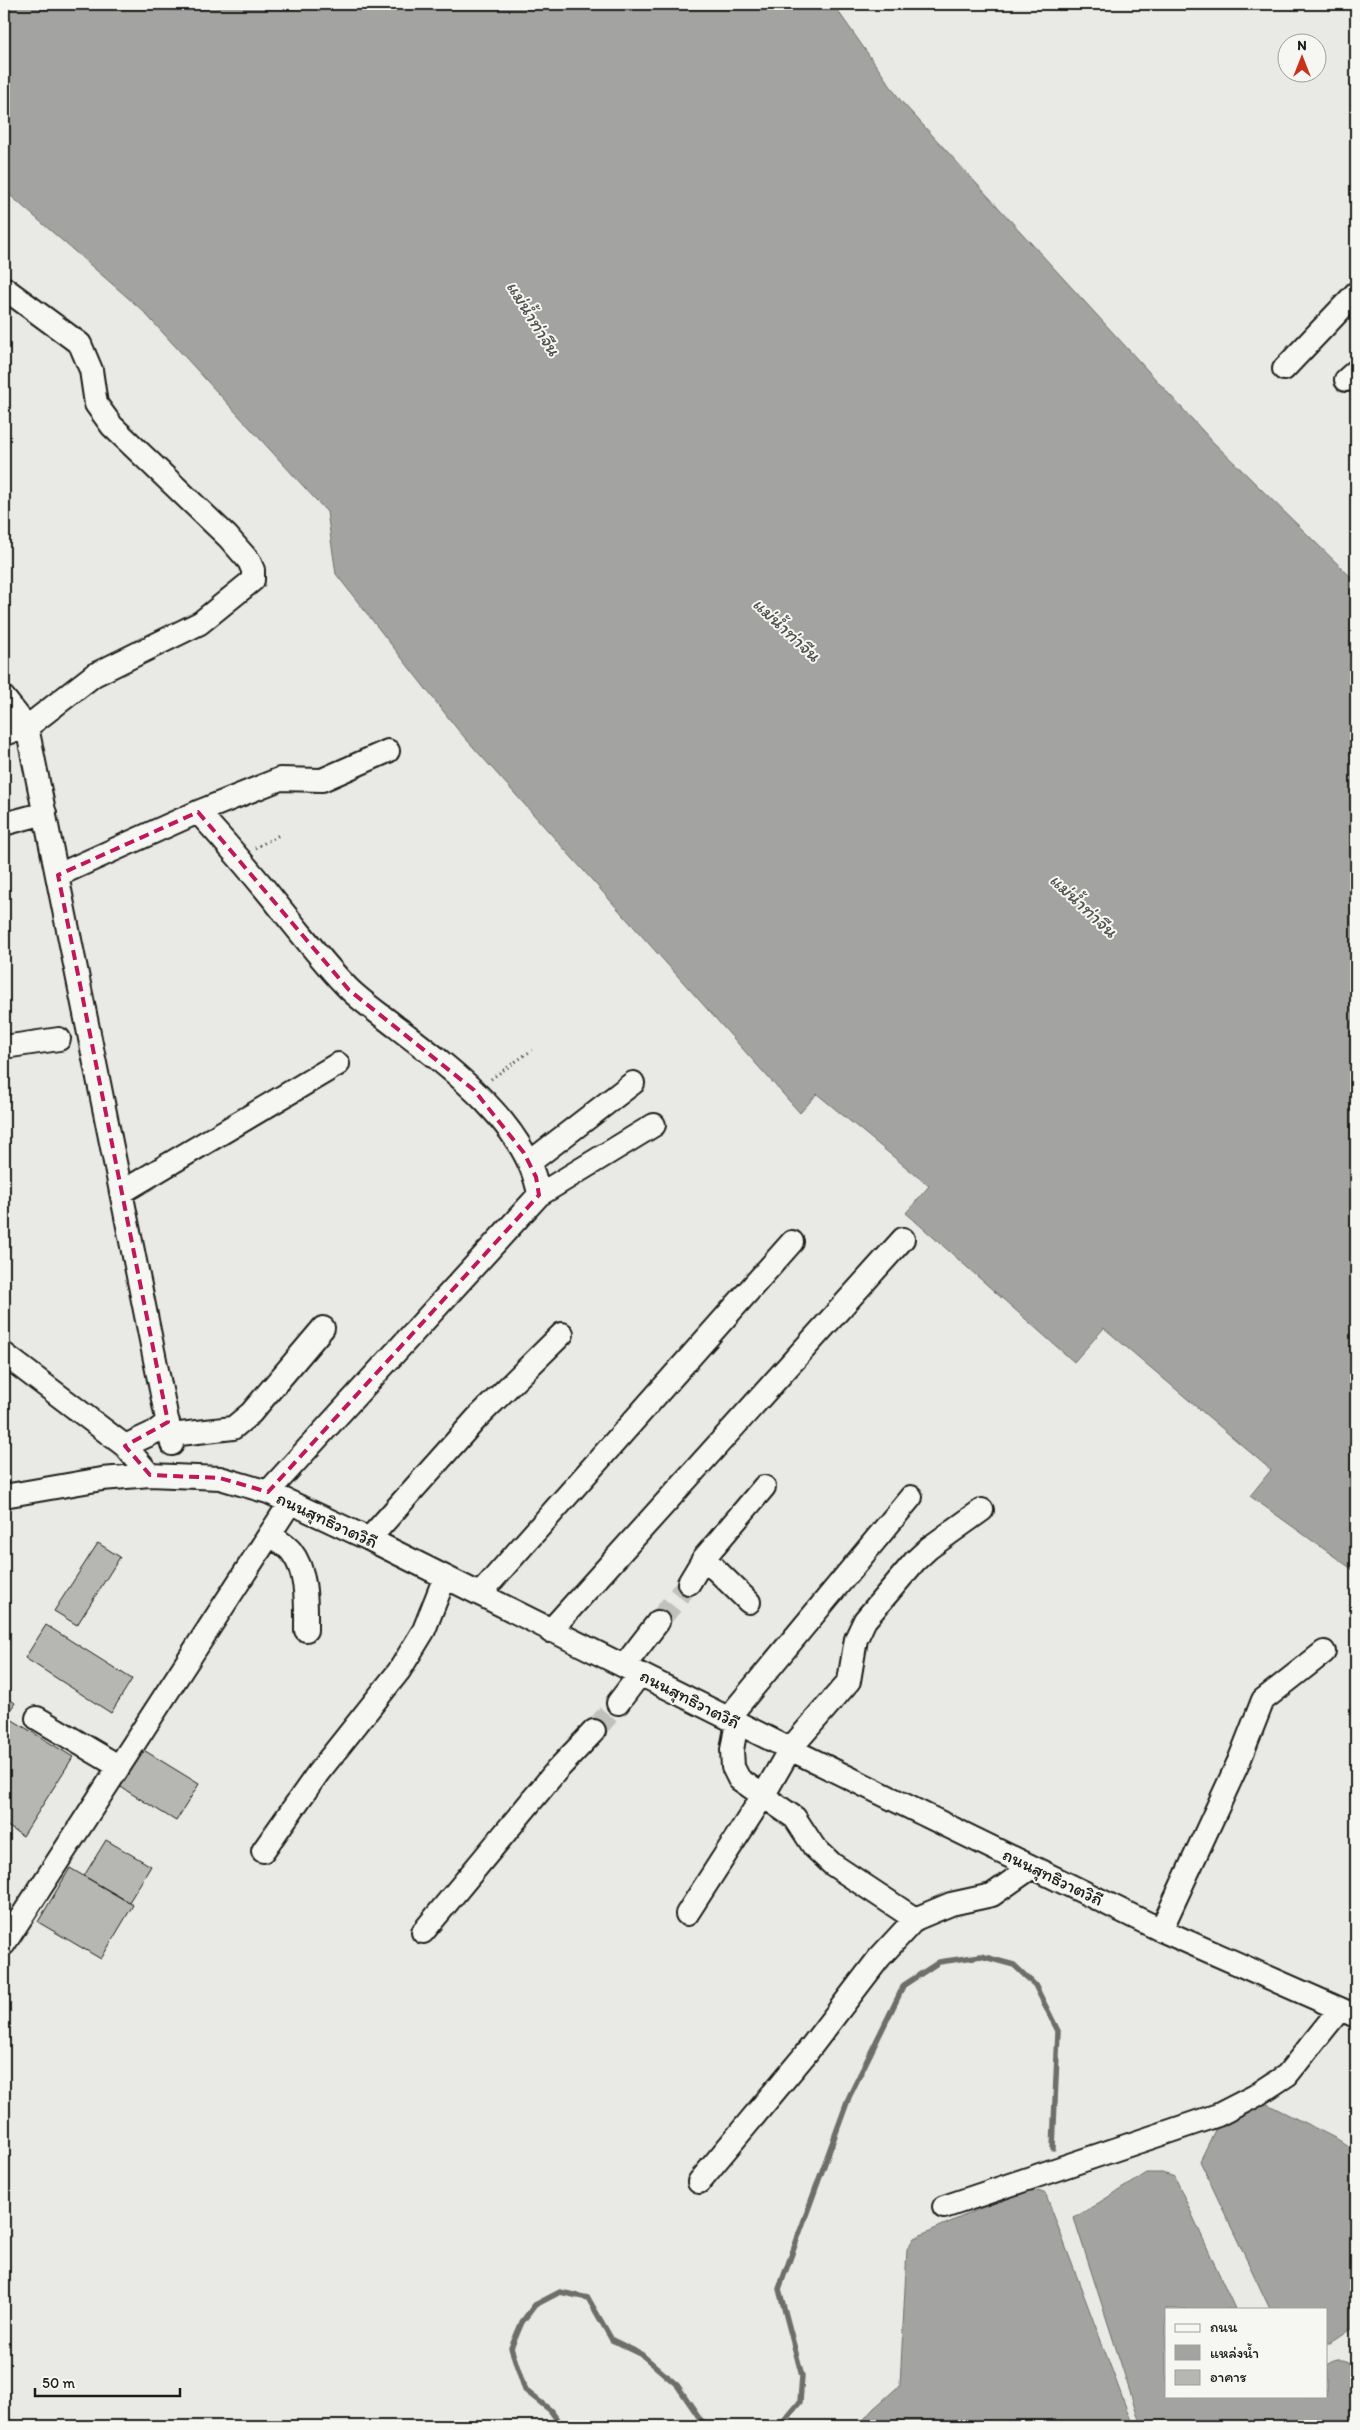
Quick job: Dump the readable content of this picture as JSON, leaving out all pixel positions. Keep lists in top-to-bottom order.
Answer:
{
  "streets": {
    "street": ["ถนนสุทธิวาตวิถี"]
  },
  "water": ["แม่น้ำท่าจีน"],
  "legend": ["ถนน", "แหล่งน้ำ", "อาคาร"],
  "scale_bar": "50 m",
  "north": "top"
}
